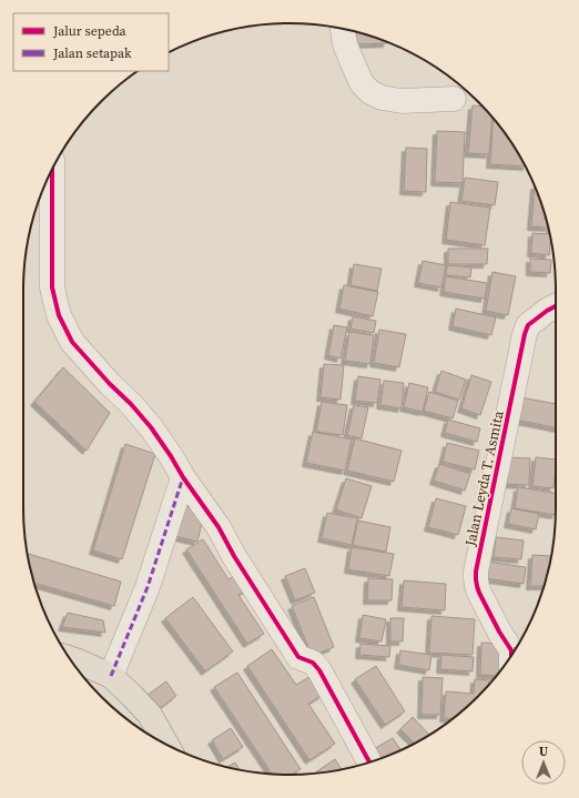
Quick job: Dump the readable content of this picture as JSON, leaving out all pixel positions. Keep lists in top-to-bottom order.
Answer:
{
  "streets": {
    "street": ["Jalan Leyda T. Asmita"]
  },
  "legend": ["Jalur sepeda", "Jalan setapak"],
  "north": "top"
}
